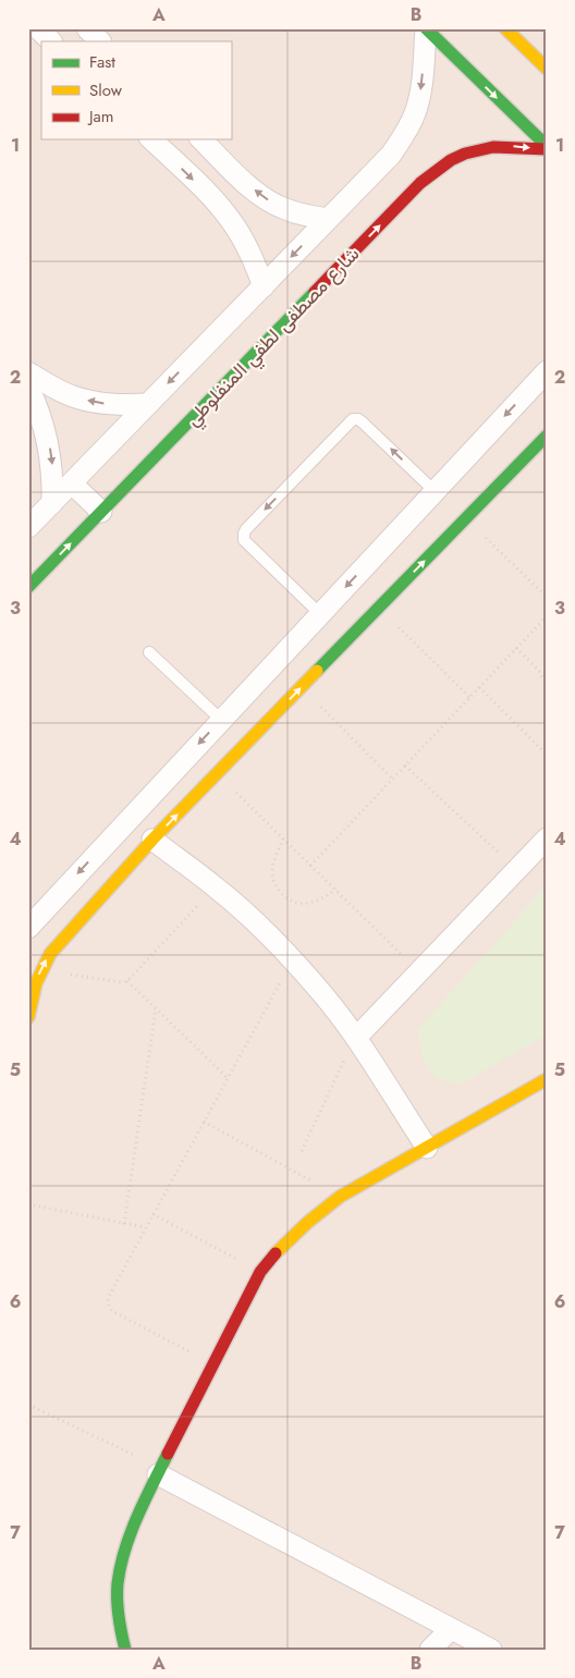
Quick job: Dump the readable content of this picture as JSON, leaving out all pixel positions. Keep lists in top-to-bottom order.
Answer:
{
  "streets": {
    "street": ["شارع مصطفى لطفي المنفلوطي"]
  },
  "legend": ["Fast", "Slow", "Jam"],
  "grid": {
    "columns": ["A", "B"],
    "rows": [
      "1",
      "2",
      "3",
      "4",
      "5",
      "6",
      "7"
    ]
  }
}
